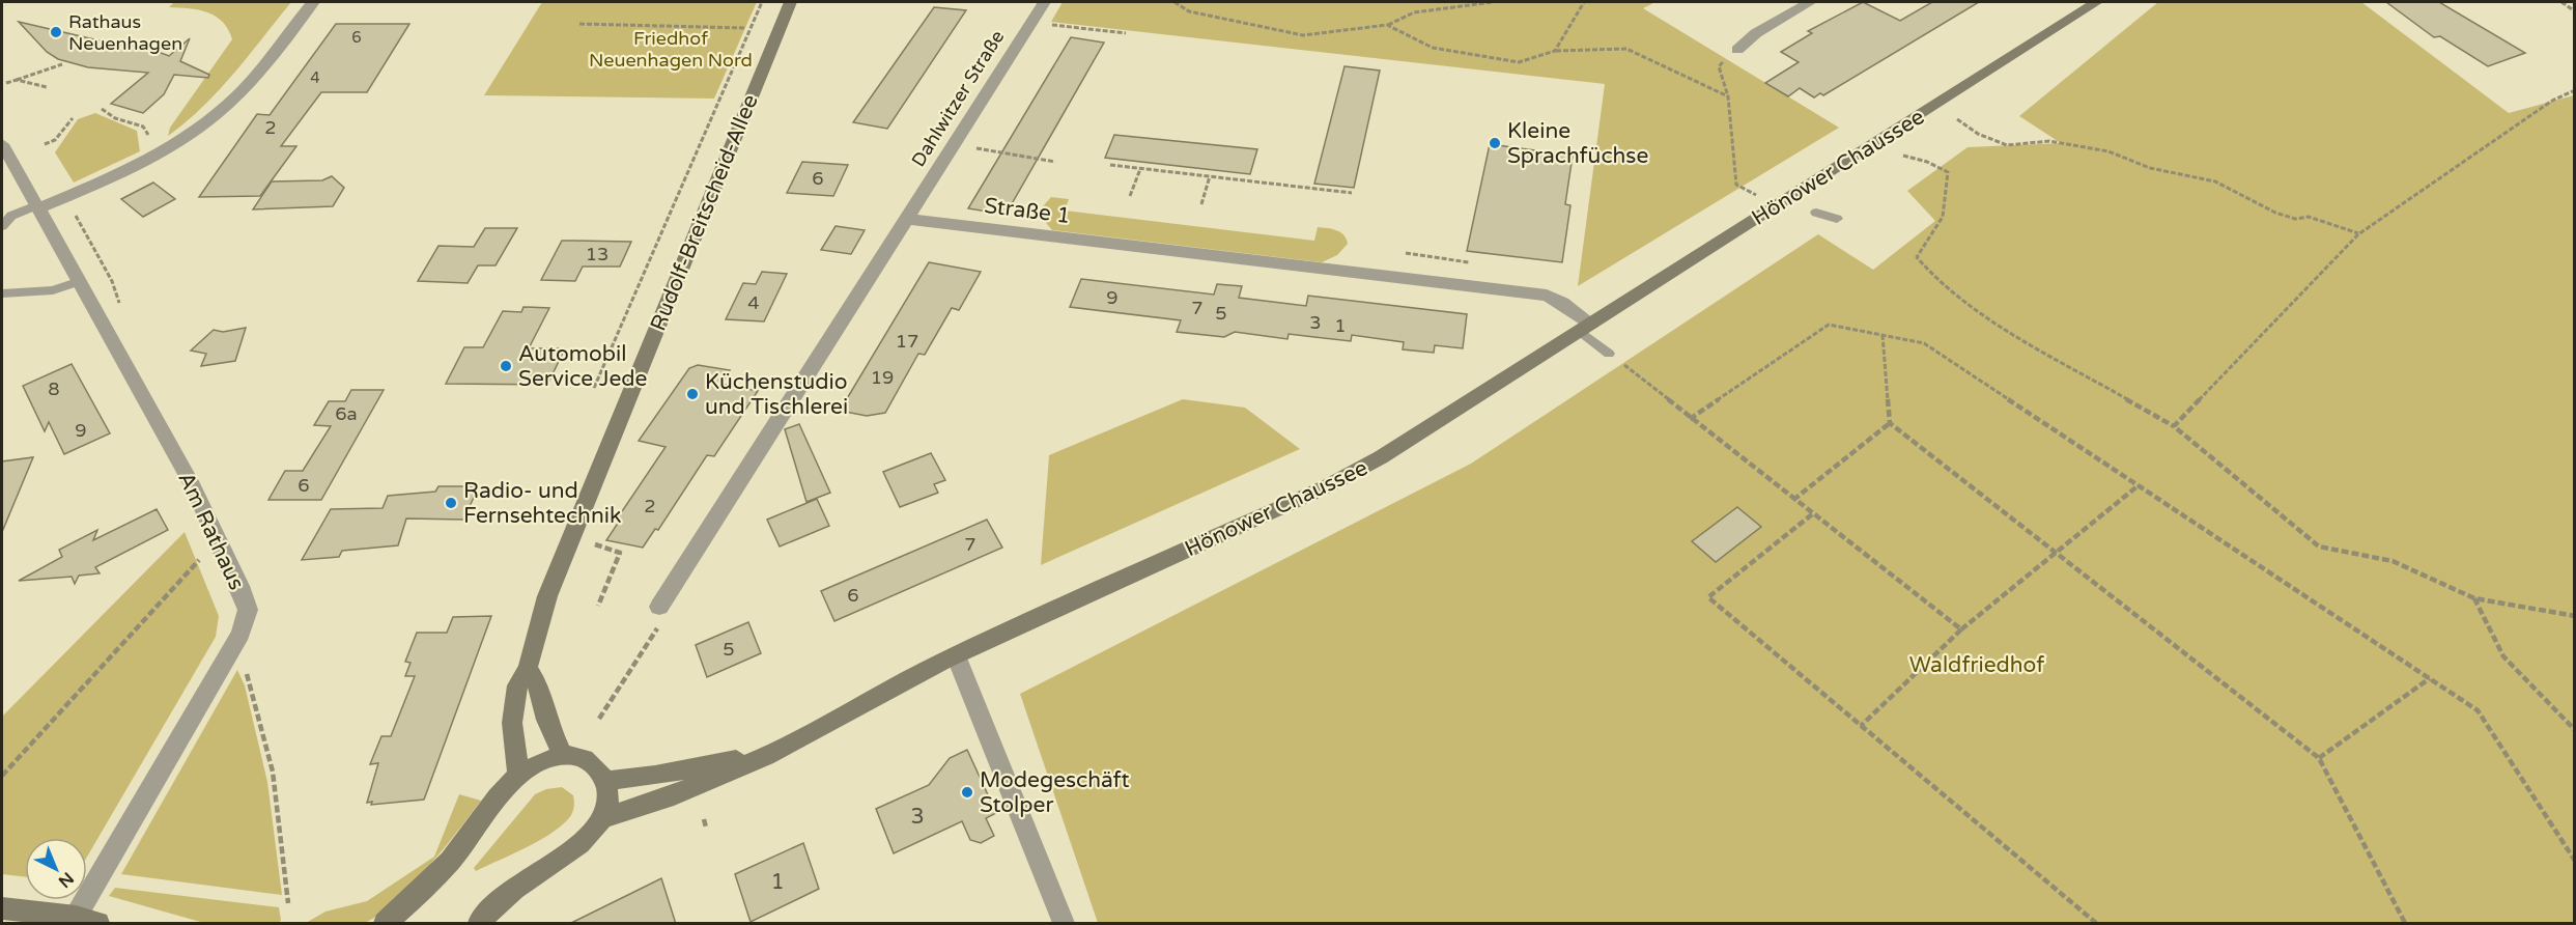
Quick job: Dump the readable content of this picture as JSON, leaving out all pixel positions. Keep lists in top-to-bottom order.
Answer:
{
  "streets": {
    "main road": ["Hönower Chaussee", "Rudolf-Breitscheid-Allee"],
    "street": ["Dahlwitzer Straße", "Straße 1", "Am Rathaus"]
  },
  "crossings": [
    ["Dahlwitzer Straße", "Straße 1"],
    ["Hönower Chaussee", "Straße 1"]
  ],
  "parks": ["Friedhof Neuenhagen Nord", "Waldfriedhof"],
  "places": [
    "Rathaus Neuenhagen",
    "Kleine Sprachfüchse",
    "Automobil Service Jede",
    "Küchenstudio und Tischlerei",
    "Radio- und Fernsehtechnik",
    "Modegeschäft Stolper"
  ],
  "house_numbers": [
    "6",
    "4",
    "2",
    "6",
    "13",
    "9",
    "4",
    "7",
    "5",
    "3",
    "1",
    "17",
    "19",
    "8",
    "6a",
    "9",
    "6",
    "2",
    "7",
    "6",
    "5",
    "3",
    "1"
  ],
  "north": "bottom right"
}
